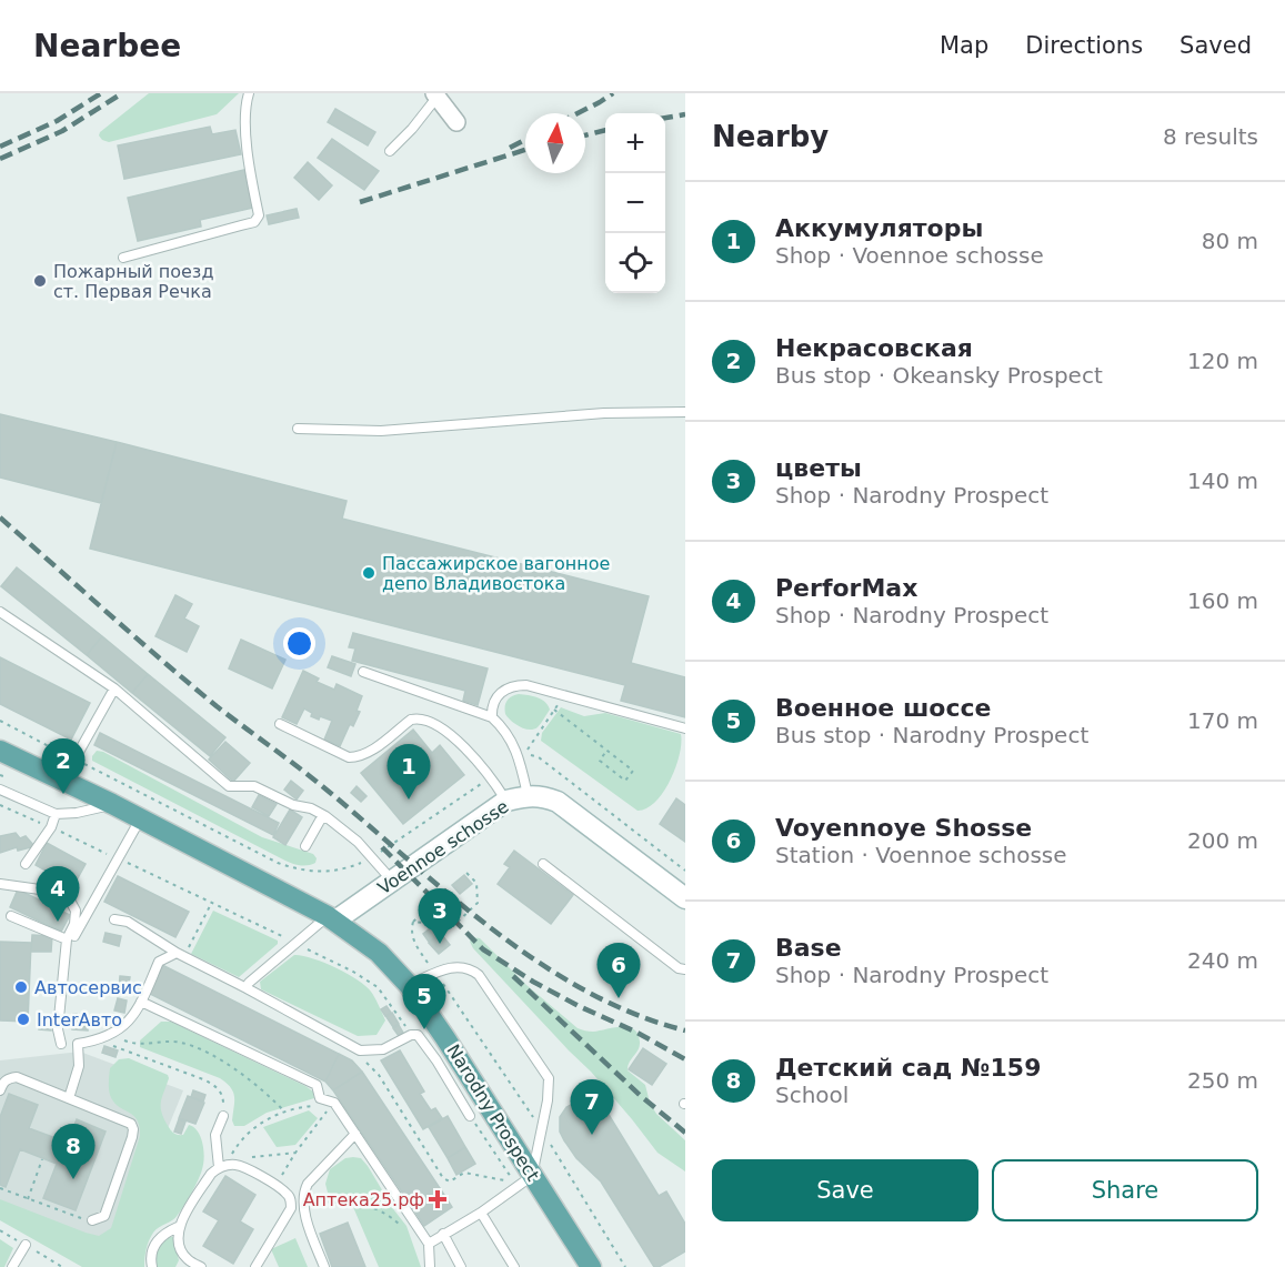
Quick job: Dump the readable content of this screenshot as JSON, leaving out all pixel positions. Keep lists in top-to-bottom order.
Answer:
{
  "streets": {
    "main road": ["Voennoe schosse", "Narodny Prospect"]
  },
  "crossings": [
    ["Voennoe schosse", "Narodny Prospect"]
  ],
  "places": {
    "other": [
      "Пожарный поезд ст. Первая Речка",
      "Пассажирское вагонное депо Владивостока",
      "Автосервис",
      "InterАвто"
    ],
    "health": ["Аптека25.рф"]
  },
  "north": "top",
  "page": {
    "header": "Nearbee",
    "nav": ["Map", "Directions", "Saved"],
    "heading": ["Nearby", "8 results"],
    "map_buttons": ["+", "−"],
    "list": [
      {
        "mark": "1",
        "name": "Аккумуляторы",
        "note": "Shop · Voennoe schosse",
        "value": "80 m"
      },
      {
        "mark": "2",
        "name": "Некрасовская",
        "note": "Bus stop · Okeansky Prospect",
        "value": "120 m"
      },
      {
        "mark": "3",
        "name": "цветы",
        "note": "Shop · Narodny Prospect",
        "value": "140 m"
      },
      {
        "mark": "4",
        "name": "PerforMax",
        "note": "Shop · Narodny Prospect",
        "value": "160 m"
      },
      {
        "mark": "5",
        "name": "Военное шоссе",
        "note": "Bus stop · Narodny Prospect",
        "value": "170 m"
      },
      {
        "mark": "6",
        "name": "Voyennoye Shosse",
        "note": "Station · Voennoe schosse",
        "value": "200 m"
      },
      {
        "mark": "7",
        "name": "Base",
        "note": "Shop · Narodny Prospect",
        "value": "240 m"
      },
      {
        "mark": "8",
        "name": "Детский сад №159",
        "note": "School",
        "value": "250 m"
      }
    ],
    "pins": [
      "2",
      "1",
      "4",
      "3",
      "6",
      "5",
      "7",
      "8"
    ],
    "buttons": ["Save", "Share"]
  }
}
